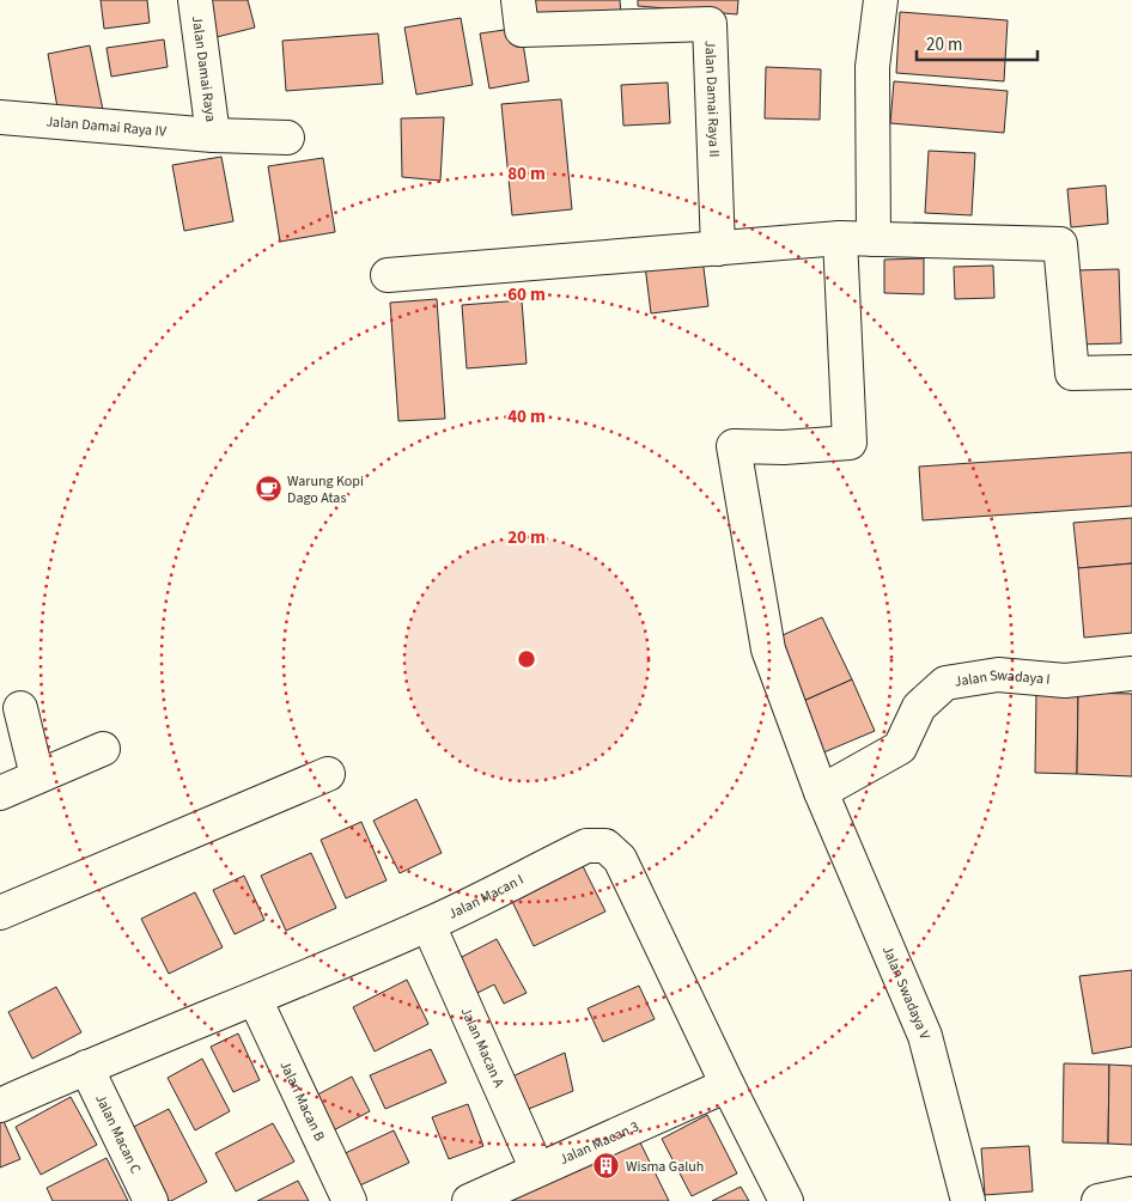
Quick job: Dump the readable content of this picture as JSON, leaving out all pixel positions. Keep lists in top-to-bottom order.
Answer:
{
  "streets": {
    "street": [
      "Jalan Damai Raya",
      "Jalan Damai Raya II",
      "Jalan Damai Raya IV",
      "Jalan Swadaya I",
      "Jalan Macan I",
      "Jalan Swadaya V",
      "Jalan Macan A",
      "Jalan Macan B",
      "Jalan Macan C",
      "Jalan Macan 3"
    ]
  },
  "crossings": [
    ["Jalan Damai Raya", "Jalan Damai Raya IV"],
    ["Jalan Swadaya I", "Jalan Swadaya V"],
    ["Jalan Macan I", "Jalan Macan A"],
    ["Jalan Macan I", "Jalan Macan B"],
    ["Jalan Macan I", "Jalan Macan C"],
    ["Jalan Macan I", "Jalan Macan 3"],
    ["Jalan Macan A", "Jalan Macan 3"]
  ],
  "places": {
    "cafe": ["Warung Kopi Dago Atas"],
    "building": ["Wisma Galuh"]
  },
  "scale_bar": "20 m",
  "rings": [
    "80 m",
    "60 m",
    "40 m",
    "20 m"
  ]
}
